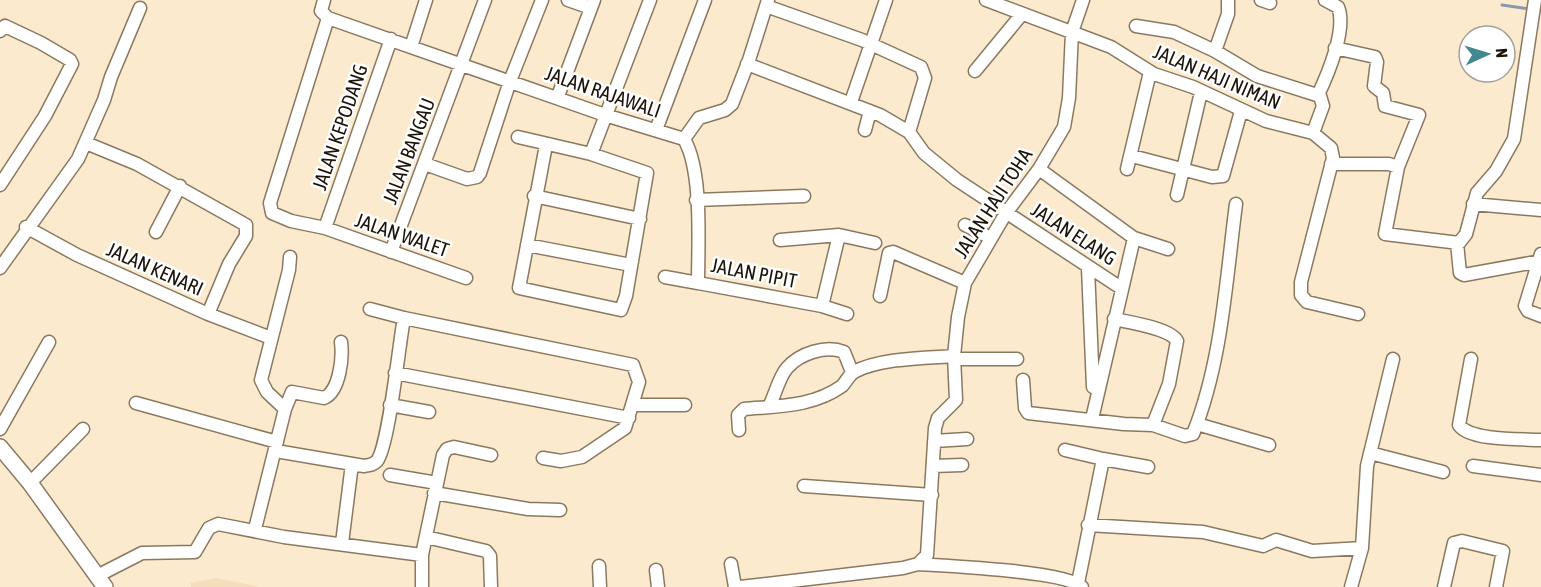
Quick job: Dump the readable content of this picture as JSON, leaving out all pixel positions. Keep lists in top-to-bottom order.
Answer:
{
  "streets": {
    "street": [
      "JALAN HAJI NIMAN",
      "JALAN RAJAWALI",
      "JALAN KEPODANG",
      "JALAN BANGAU",
      "JALAN HAJI TOHA",
      "JALAN ELANG",
      "JALAN WALET",
      "JALAN KENARI",
      "JALAN PIPIT"
    ]
  },
  "crossings": [
    ["JALAN HAJI NIMAN", "JALAN HAJI TOHA"],
    ["JALAN RAJAWALI", "JALAN KEPODANG"],
    ["JALAN RAJAWALI", "JALAN BANGAU"],
    ["JALAN RAJAWALI", "JALAN PIPIT"],
    ["JALAN KEPODANG", "JALAN WALET"],
    ["JALAN BANGAU", "JALAN WALET"],
    ["JALAN HAJI TOHA", "JALAN ELANG"]
  ],
  "north": "right"
}
